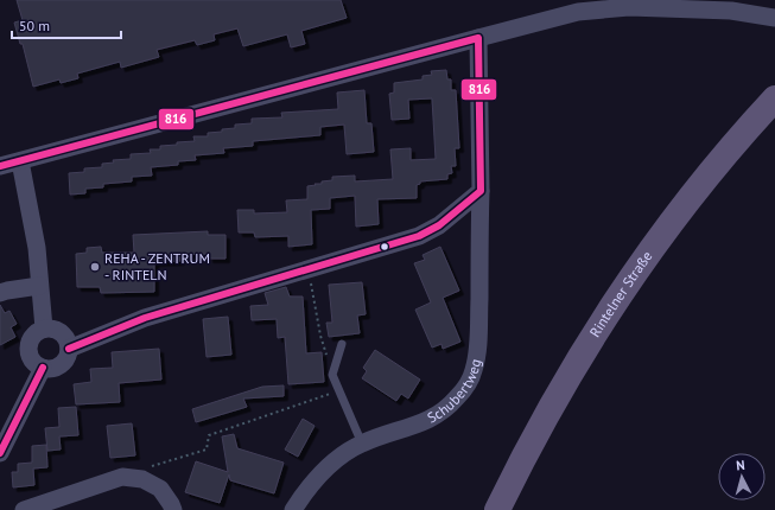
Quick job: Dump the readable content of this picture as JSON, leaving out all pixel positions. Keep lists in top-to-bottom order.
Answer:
{
  "streets": {
    "main road": ["Rintelner Straße"],
    "street": ["Schubertweg"]
  },
  "places": ["REHA - ZENTRUM - RINTELN"],
  "lines": ["transit line 816"],
  "scale_bar": "50 m",
  "north": "top"
}
